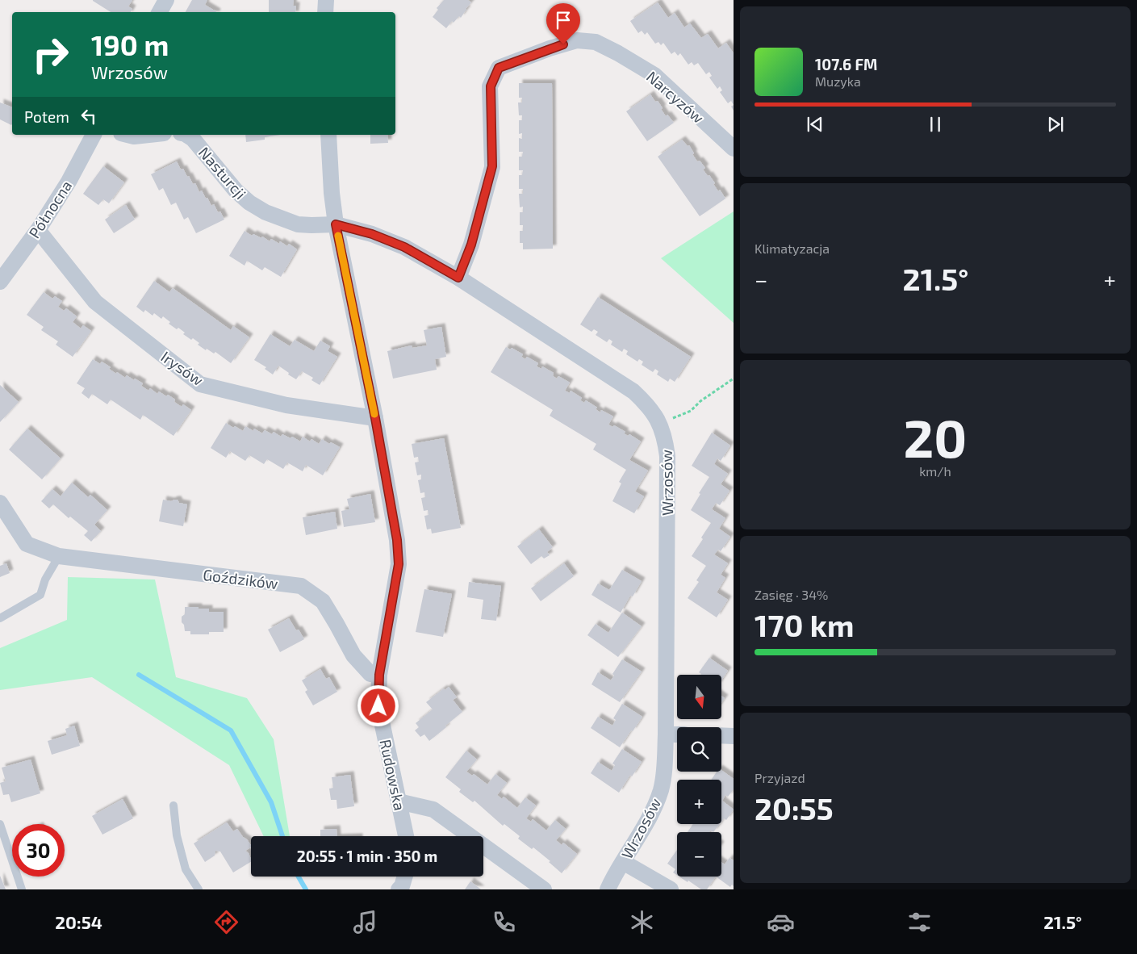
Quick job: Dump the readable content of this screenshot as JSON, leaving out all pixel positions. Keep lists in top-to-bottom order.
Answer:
{
  "streets": {
    "street": [
      "Narcyzów",
      "Nasturcji",
      "Północna",
      "Irysów",
      "Wrzosów",
      "Goździków",
      "Rudowska"
    ]
  },
  "crossings": [
    ["Narcyzów", "Wrzosów"],
    ["Nasturcji", "Wrzosów"],
    ["Nasturcji", "Rudowska"],
    ["Północna", "Irysów"],
    ["Irysów", "Rudowska"],
    ["Wrzosów", "Rudowska"],
    ["Goździków", "Rudowska"]
  ],
  "north": "bottom",
  "page": {
    "turn": ["190 m", "Wrzosów"],
    "song": ["107.6 FM", "Muzyka"],
    "then": "Potem",
    "tile": [
      "Klimatyzacja",
      ["20", "km/h"],
      ["Zasięg · 34%", "170 km"],
      ["Przyjazd", "20:55"]
    ],
    "heat": ["−", "21.5°", "+"],
    "map_buttons": ["+", "−"],
    "limit": "30",
    "trip": "20:55 · 1 min · 350 m",
    "tabs": ["20:54", "21.5°"]
  }
}
